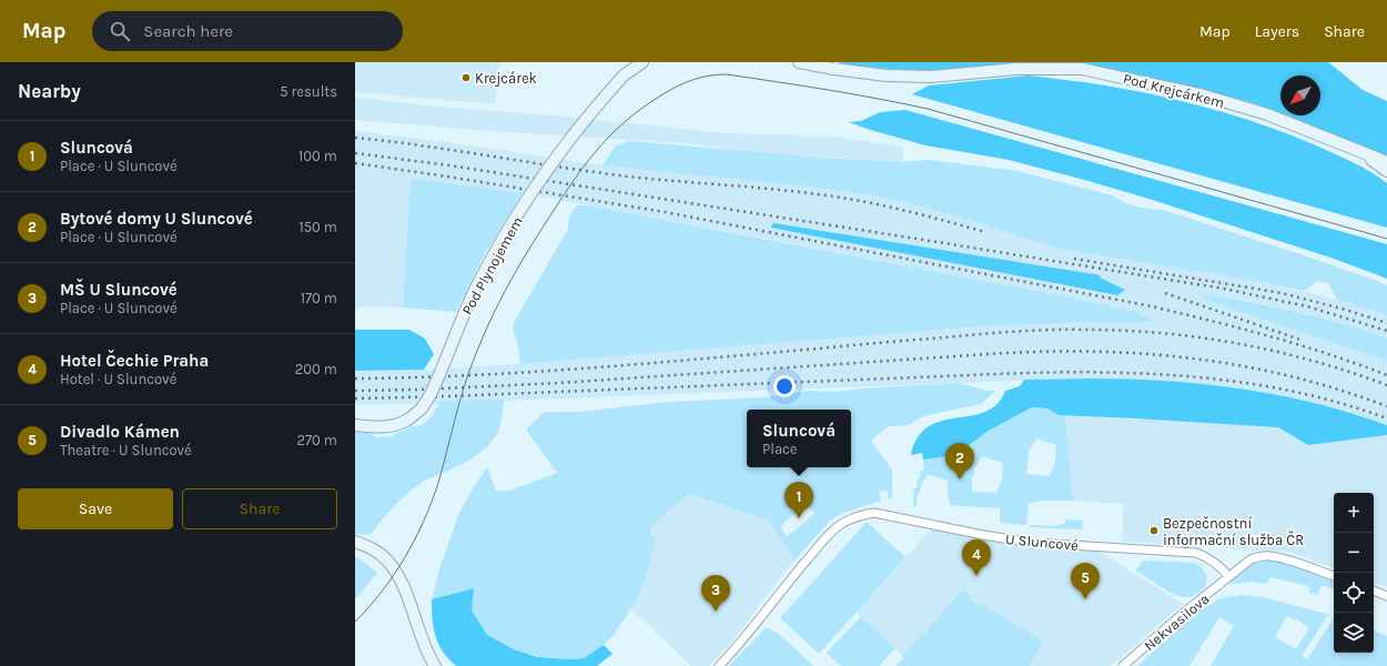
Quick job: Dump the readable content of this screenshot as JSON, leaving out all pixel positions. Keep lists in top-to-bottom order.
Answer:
{
  "streets": {
    "main road": ["Pod Krejcárkem", "Pod Plynojemem"],
    "street": ["U Sluncové", "Nekvasilova"]
  },
  "crossings": [
    ["U Sluncové", "Nekvasilova"]
  ],
  "places": ["Krejcárek", "Bezpečnostní informační služba ČR"],
  "north": "bottom left",
  "page": {
    "header": "Map",
    "search": "Search here",
    "nav": ["Map", "Layers", "Share"],
    "heading": ["Nearby", "5 results"],
    "list": [
      {
        "mark": "1",
        "name": "Sluncová",
        "note": "Place · U Sluncové",
        "value": "100 m"
      },
      {
        "mark": "2",
        "name": "Bytové domy U Sluncové",
        "note": "Place · U Sluncové",
        "value": "150 m"
      },
      {
        "mark": "3",
        "name": "MŠ U Sluncové",
        "note": "Place · U Sluncové",
        "value": "170 m"
      },
      {
        "mark": "4",
        "name": "Hotel Čechie Praha",
        "note": "Hotel · U Sluncové",
        "value": "200 m"
      },
      {
        "mark": "5",
        "name": "Divadlo Kámen",
        "note": "Theatre · U Sluncové",
        "value": "270 m"
      }
    ],
    "popup": ["Sluncová", "Place"],
    "pins": [
      "2",
      "1",
      "4",
      "5",
      "3"
    ],
    "buttons": ["Save", "Share"],
    "map_buttons": ["+", "−"]
  }
}
